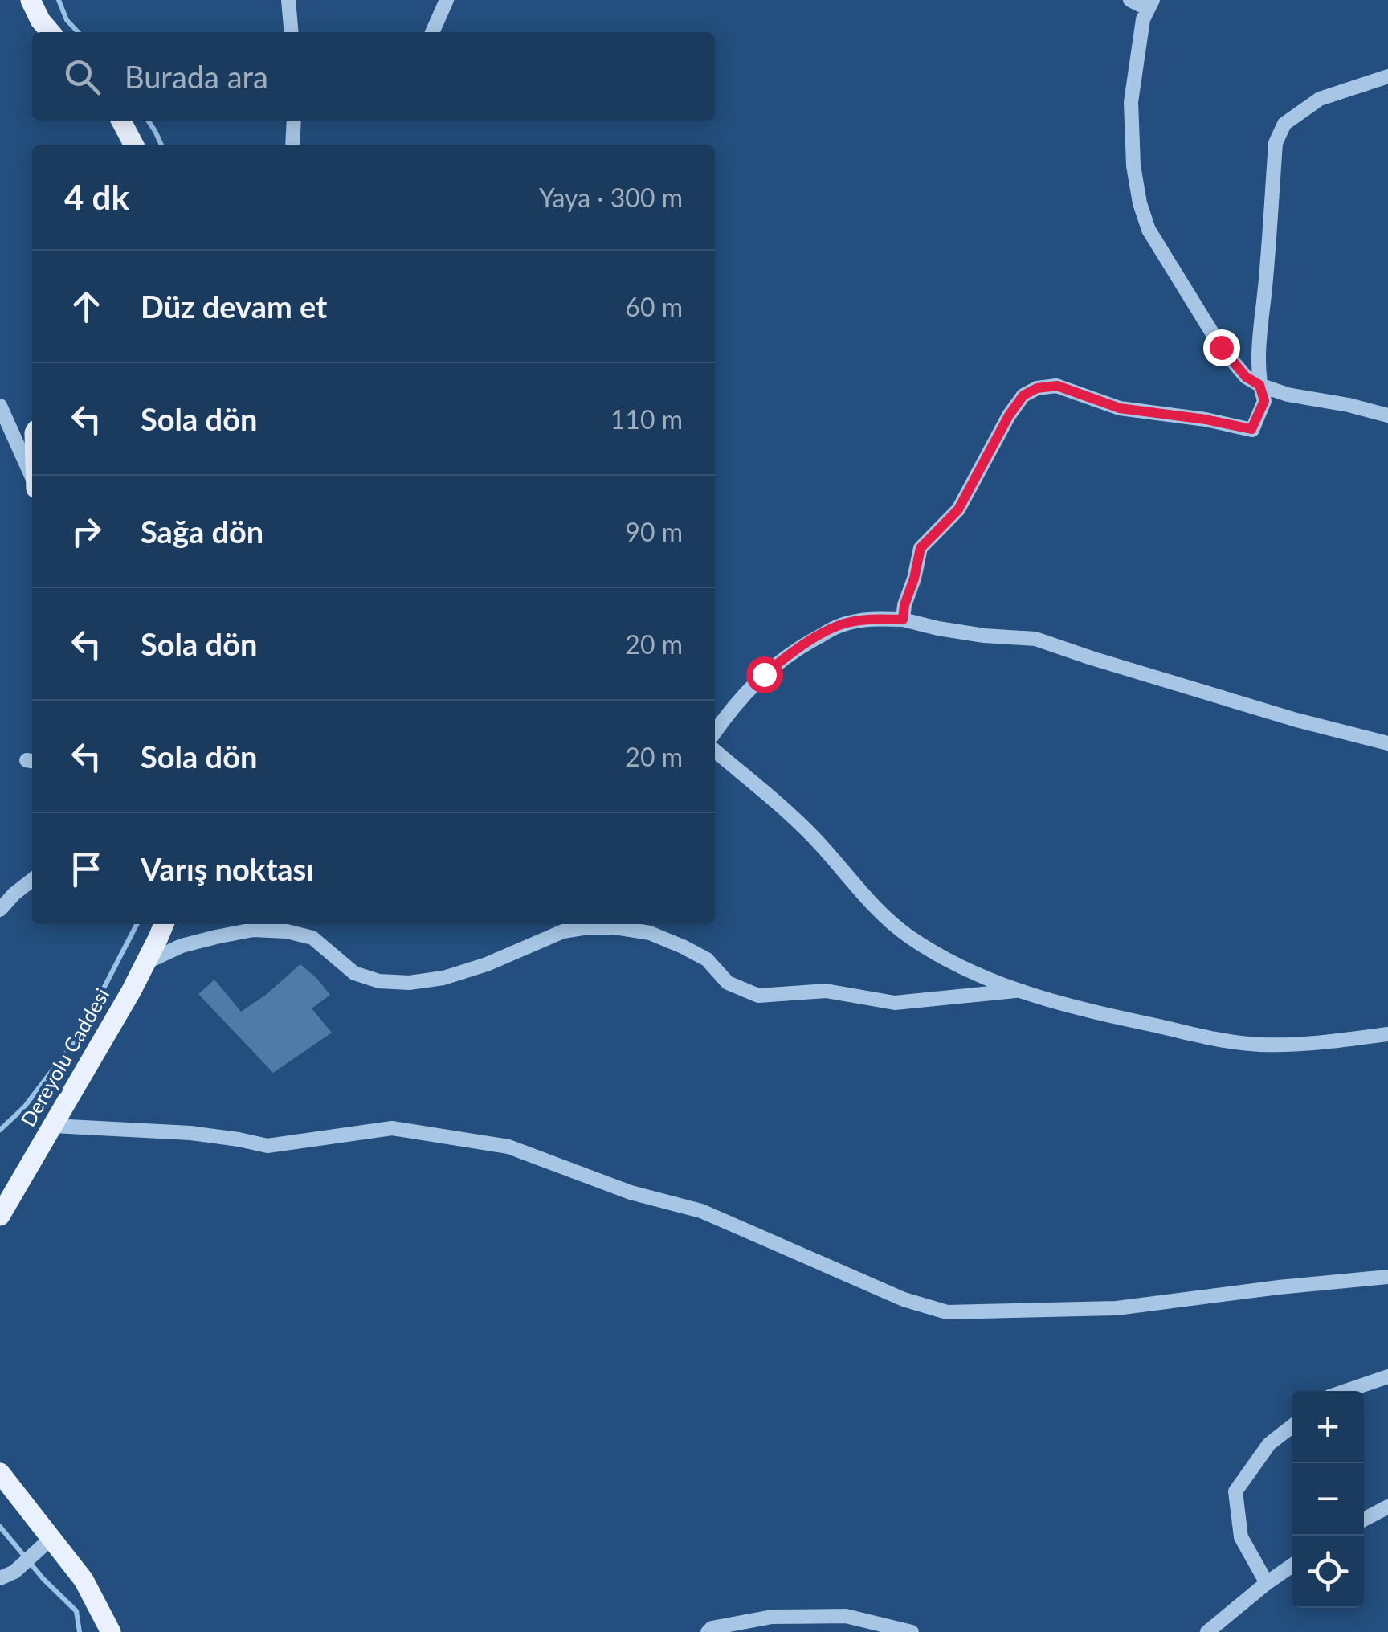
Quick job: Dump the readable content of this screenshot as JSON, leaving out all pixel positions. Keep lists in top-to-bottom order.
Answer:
{
  "streets": {
    "main road": ["Dereyolu Caddesi"]
  },
  "page": {
    "search": "Burada ara",
    "heading": ["4 dk", "Yaya · 300 m"],
    "list": [
      ["Düz devam et", "60 m"],
      ["Sola dön", "110 m"],
      ["Sağa dön", "90 m"],
      ["Sola dön", "20 m"],
      ["Sola dön", "20 m"],
      "Varış noktası"
    ],
    "map_buttons": ["+", "−"]
  }
}
